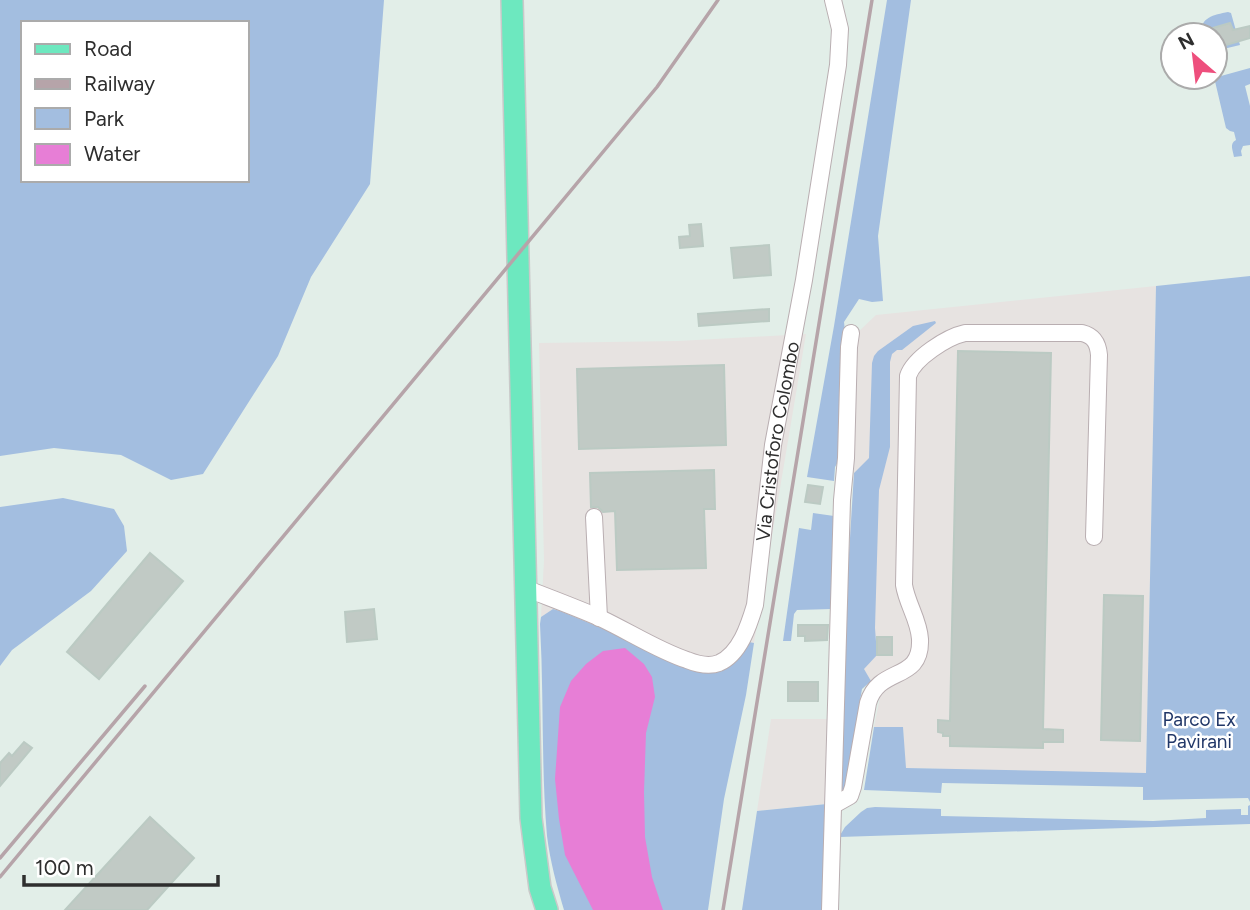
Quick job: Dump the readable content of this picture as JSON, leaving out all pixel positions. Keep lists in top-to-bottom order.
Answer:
{
  "streets": {
    "street": ["Via Cristoforo Colombo"]
  },
  "parks": ["Parco Ex Pavirani"],
  "legend": [
    "Road",
    "Railway",
    "Park",
    "Water"
  ],
  "scale_bar": "100 m",
  "north": "top left"
}
